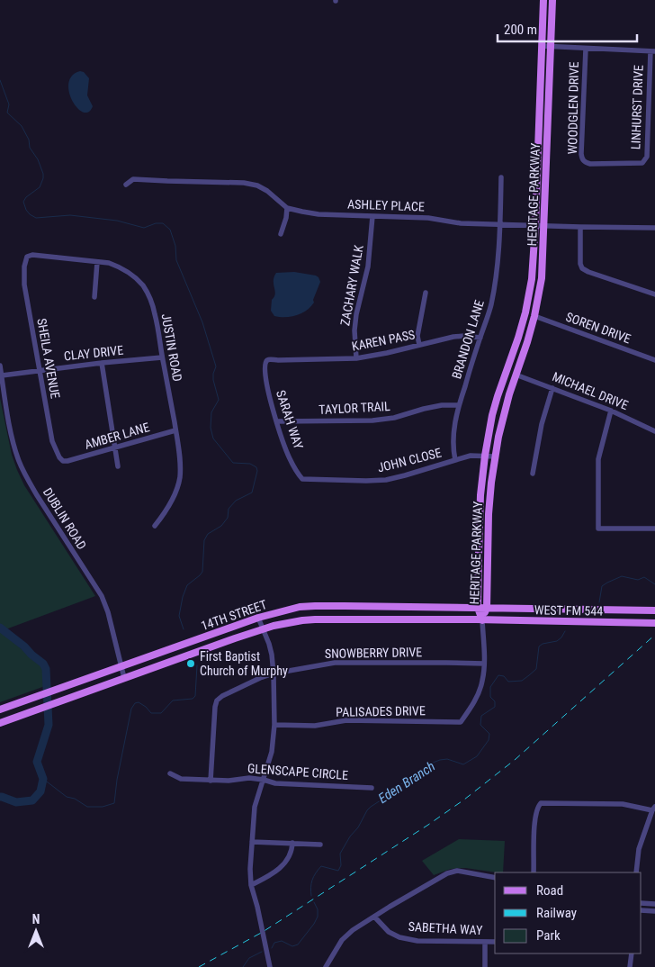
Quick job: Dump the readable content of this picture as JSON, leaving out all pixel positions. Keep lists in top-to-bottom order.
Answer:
{
  "streets": {
    "main road": ["HERITAGE PARKWAY", "WEST FM 544", "14TH STREET"],
    "street": [
      "LINHURST DRIVE",
      "WOODGLEN DRIVE",
      "ASHLEY PLACE",
      "ZACHARY WALK",
      "SOREN DRIVE",
      "BRANDON LANE",
      "KAREN PASS",
      "JUSTIN ROAD",
      "CLAY DRIVE",
      "SHEILA AVENUE",
      "MICHAEL DRIVE",
      "TAYLOR TRAIL",
      "SARAH WAY",
      "AMBER LANE",
      "JOHN CLOSE",
      "DUBLIN ROAD",
      "SNOWBERRY DRIVE",
      "PALISADES DRIVE",
      "GLENSCAPE CIRCLE",
      "SABETHA WAY"
    ]
  },
  "crossings": [
    ["LINHURST DRIVE", "WOODGLEN DRIVE"],
    ["HERITAGE PARKWAY", "ASHLEY PLACE"],
    ["HERITAGE PARKWAY", "SOREN DRIVE"],
    ["HERITAGE PARKWAY", "MICHAEL DRIVE"],
    ["HERITAGE PARKWAY", "JOHN CLOSE"],
    ["HERITAGE PARKWAY", "WEST FM 544"],
    ["HERITAGE PARKWAY", "14TH STREET"],
    ["ASHLEY PLACE", "ZACHARY WALK"],
    ["ASHLEY PLACE", "BRANDON LANE"],
    ["ZACHARY WALK", "KAREN PASS"],
    ["BRANDON LANE", "KAREN PASS"],
    ["BRANDON LANE", "TAYLOR TRAIL"],
    ["BRANDON LANE", "JOHN CLOSE"],
    ["KAREN PASS", "SARAH WAY"],
    ["JUSTIN ROAD", "CLAY DRIVE"],
    ["JUSTIN ROAD", "SHEILA AVENUE"],
    ["JUSTIN ROAD", "AMBER LANE"],
    ["CLAY DRIVE", "SHEILA AVENUE"],
    ["CLAY DRIVE", "DUBLIN ROAD"],
    ["SHEILA AVENUE", "AMBER LANE"],
    ["TAYLOR TRAIL", "SARAH WAY"],
    ["SARAH WAY", "JOHN CLOSE"],
    ["DUBLIN ROAD", "14TH STREET"],
    ["WEST FM 544", "14TH STREET"],
    ["SNOWBERRY DRIVE", "PALISADES DRIVE"],
    ["SNOWBERRY DRIVE", "GLENSCAPE CIRCLE"]
  ],
  "water": ["Eden Branch"],
  "places": ["First Baptist Church of Murphy"],
  "legend": ["Road", "Railway", "Park"],
  "scale_bar": "200 m",
  "north": "top"
}
